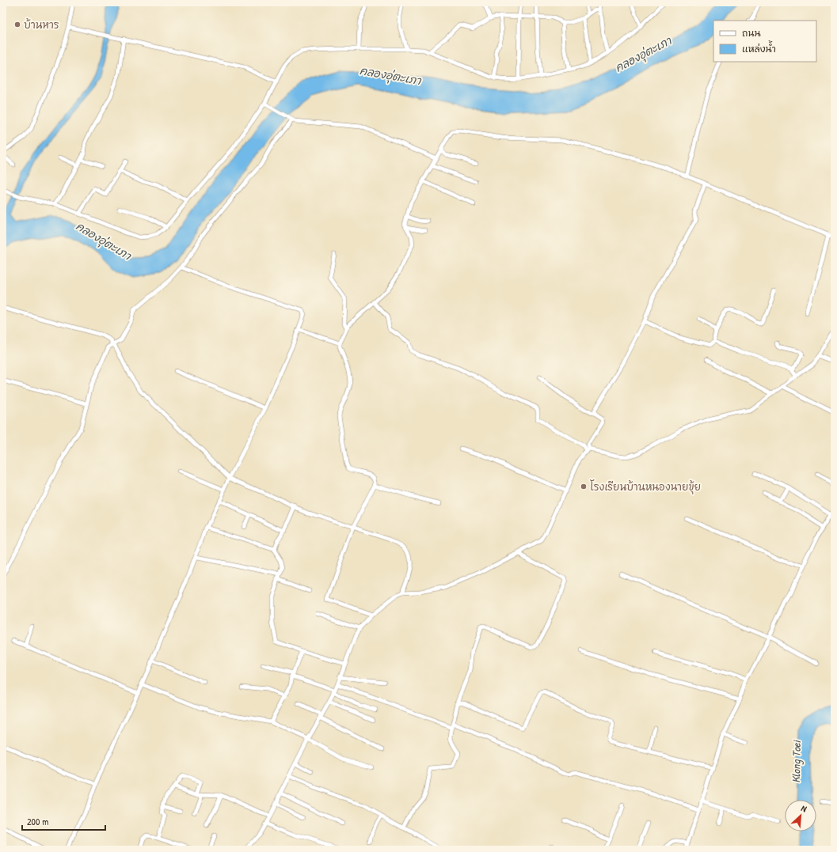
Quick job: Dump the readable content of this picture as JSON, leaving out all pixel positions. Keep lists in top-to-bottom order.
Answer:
{
  "water": ["คลองอุ่ตะเภา", "Klong Toei"],
  "places": ["บ้านหาร", "โรงเรียนบ้านหนองนายขุ้ย"],
  "legend": ["ถนน", "แหล่งน้ำ"],
  "scale_bar": "200 m",
  "north": "top right"
}
